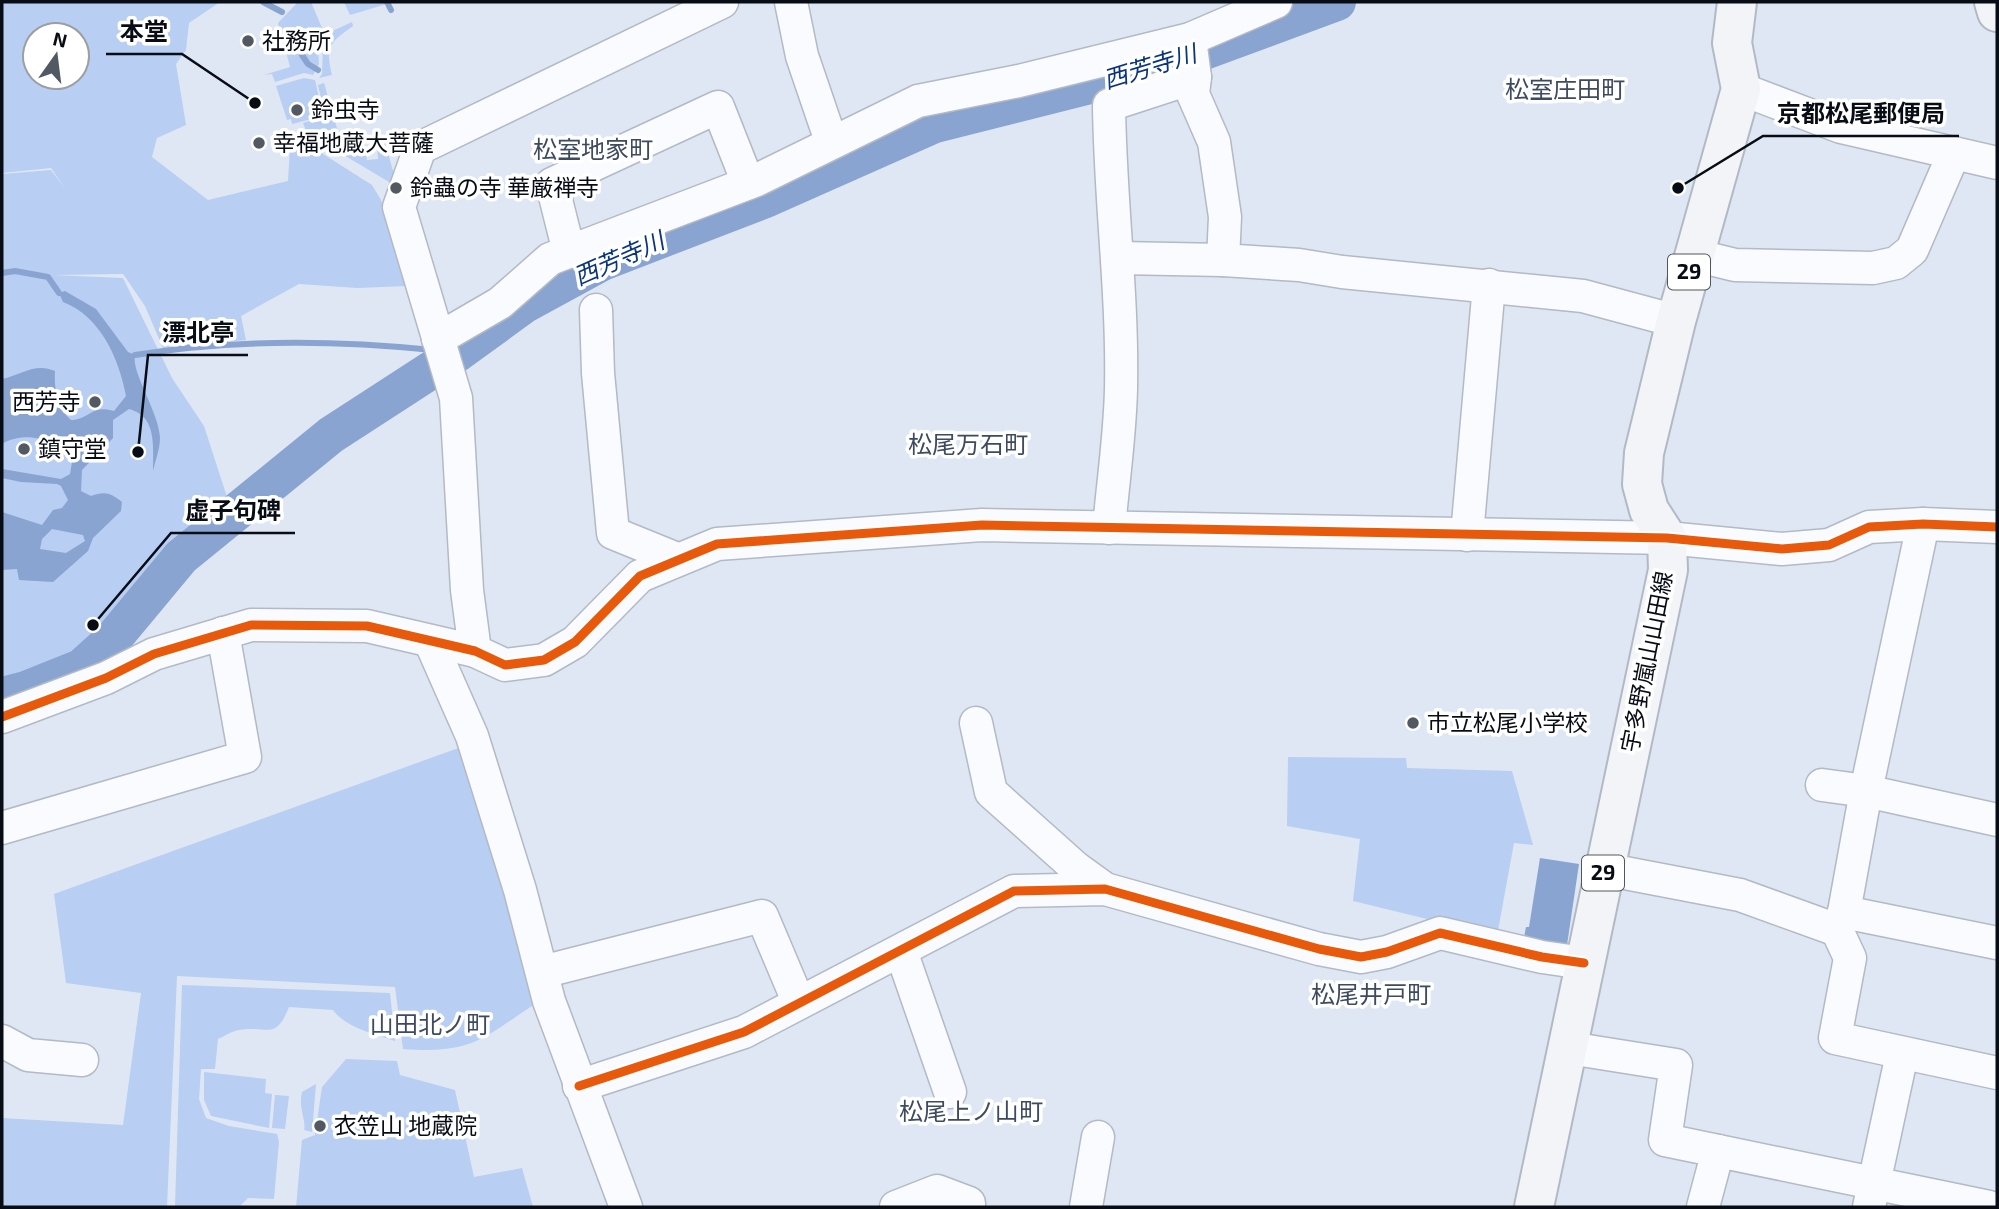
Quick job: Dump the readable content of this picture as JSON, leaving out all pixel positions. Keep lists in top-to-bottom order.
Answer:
{
  "streets": {
    "main road": ["29", "宇多野嵐山山田線"]
  },
  "districts": [
    "松室庄田町",
    "松室地家町",
    "松尾万石町",
    "松尾井戸町",
    "山田北ノ町",
    "松尾上ノ山町"
  ],
  "water": ["西芳寺川"],
  "places": [
    "社務所",
    "本堂",
    "鈴虫寺",
    "幸福地蔵大菩薩",
    "鈴蟲の寺 華厳禅寺",
    "京都松尾郵便局",
    "西芳寺",
    "鎮守堂",
    "漂北亭",
    "虚子句碑",
    "市立松尾小学校",
    "衣笠山 地蔵院"
  ],
  "north": "top"
}
